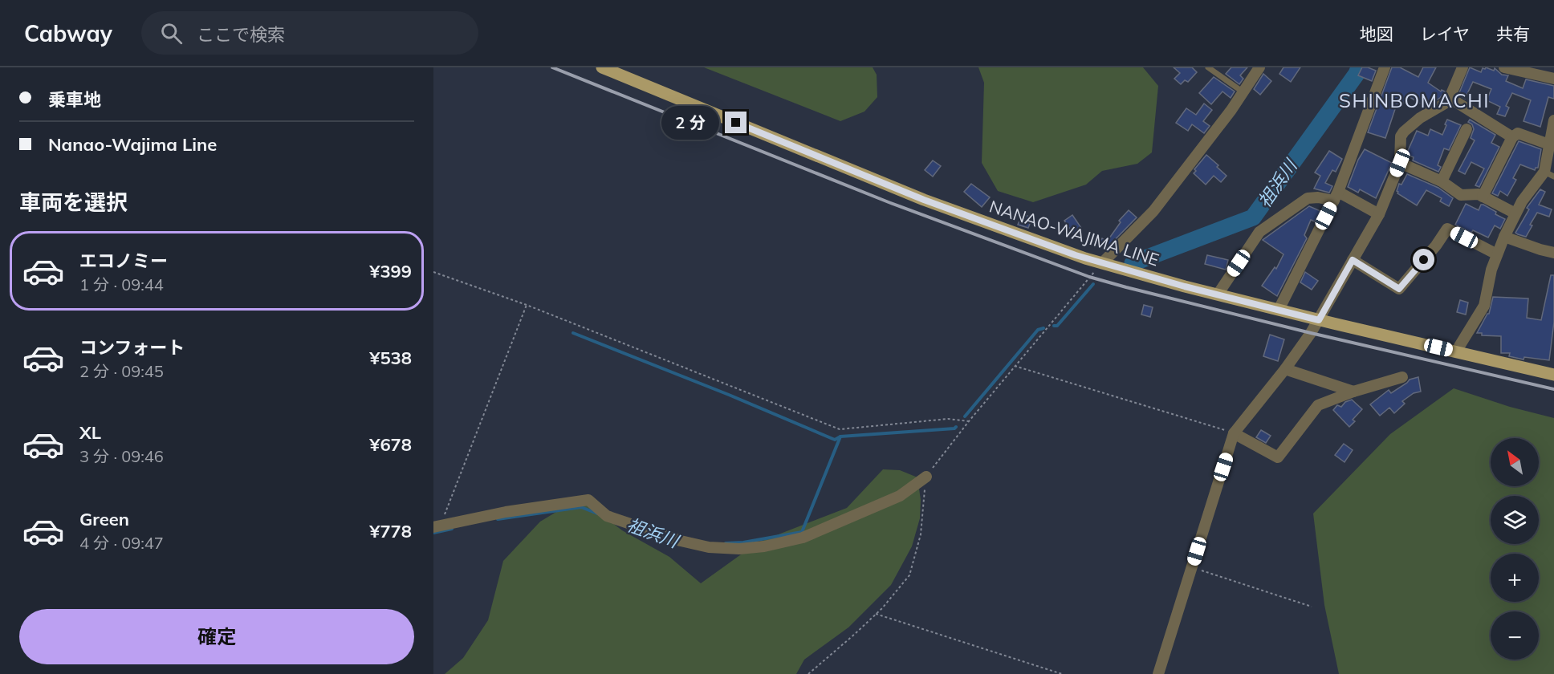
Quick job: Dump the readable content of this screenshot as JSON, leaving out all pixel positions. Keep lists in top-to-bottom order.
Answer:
{
  "streets": {
    "main road": ["NANAO-WAJIMA LINE"]
  },
  "districts": ["SHINBOMACHI"],
  "water": ["祖浜川"],
  "north": "top left",
  "page": {
    "header": "Cabway",
    "search": "ここで検索",
    "nav": ["地図", "レイヤ", "共有"],
    "banner": ["乗車地", "Nanao-Wajima Line"],
    "bubble": "2 分",
    "heading": "車両を選択",
    "list": [
      {
        "name": "エコノミー",
        "note": "1 分 · 09:44",
        "value": "¥399"
      },
      {
        "name": "コンフォート",
        "note": "2 分 · 09:45",
        "value": "¥538"
      },
      {
        "name": "XL",
        "note": "3 分 · 09:46",
        "value": "¥678"
      },
      {
        "name": "Green",
        "note": "4 分 · 09:47",
        "value": "¥778"
      }
    ],
    "map_buttons": ["+", "−"],
    "buttons": "確定"
  }
}
